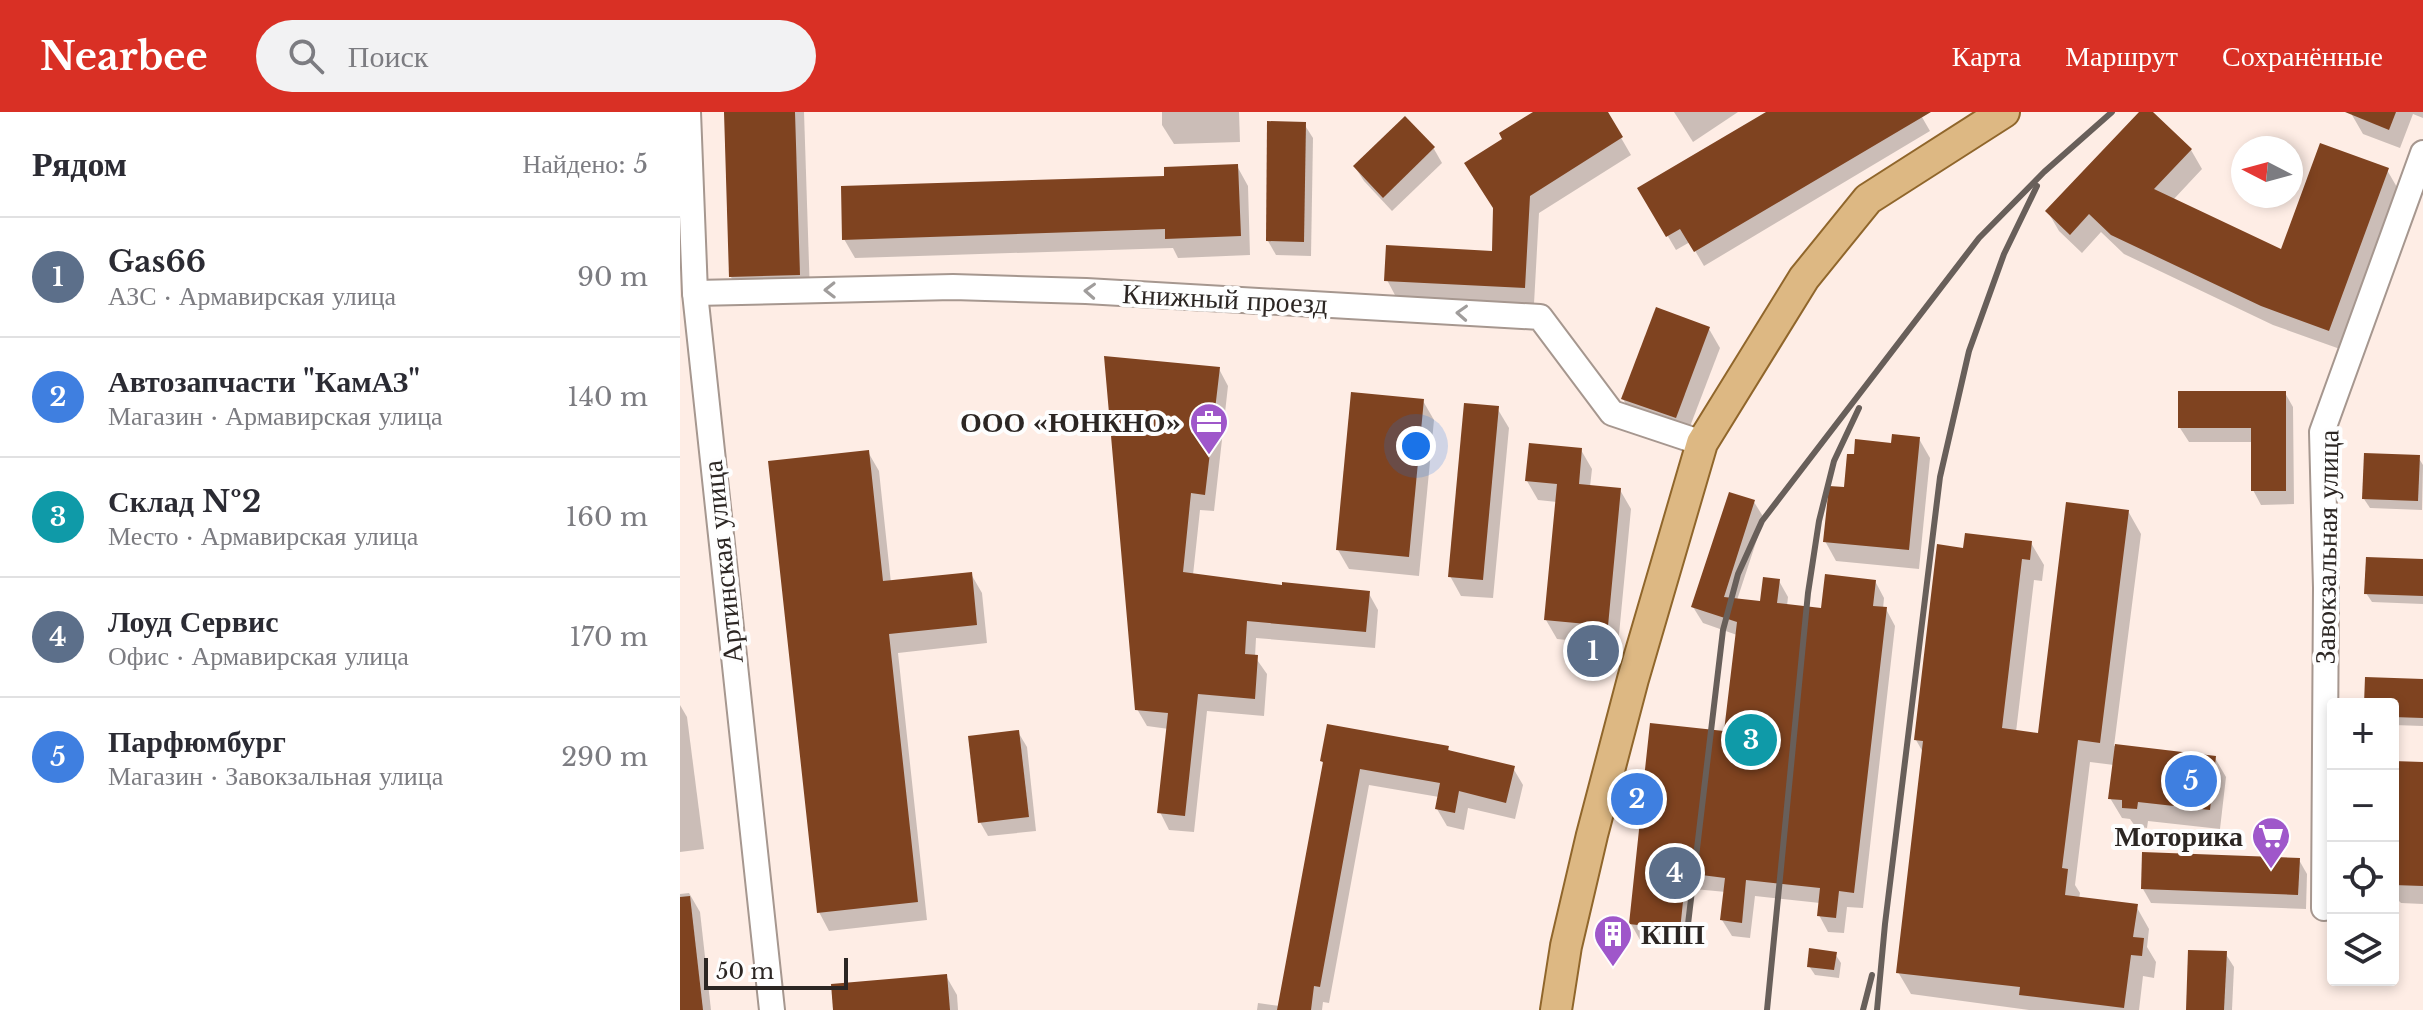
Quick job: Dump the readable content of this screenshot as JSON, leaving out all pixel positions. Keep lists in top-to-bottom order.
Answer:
{
  "streets": {
    "street": ["Книжный проезд", "Завокзальная улица", "Артинская улица"]
  },
  "crossings": [
    ["Книжный проезд", "Артинская улица"]
  ],
  "one_way": ["Книжный проезд"],
  "places": {
    "office": ["ООО «ЮНКНО»"],
    "supermarket": ["Моторика"],
    "building": ["КПП"]
  },
  "scale_bar": "50 m",
  "north": "left",
  "page": {
    "header": "Nearbee",
    "search": "Поиск",
    "nav": ["Карта", "Маршрут", "Сохранённые"],
    "heading": ["Рядом", "Найдено: 5"],
    "list": [
      {
        "mark": "1",
        "name": "Gas66",
        "note": "АЗС · Армавирская улица",
        "value": "90 m"
      },
      {
        "mark": "2",
        "name": "Автозапчасти \"КамАЗ\"",
        "note": "Магазин · Армавирская улица",
        "value": "140 m"
      },
      {
        "mark": "3",
        "name": "Склад №2",
        "note": "Место · Армавирская улица",
        "value": "160 m"
      },
      {
        "mark": "4",
        "name": "Лоуд Сервис",
        "note": "Офис · Армавирская улица",
        "value": "170 m"
      },
      {
        "mark": "5",
        "name": "Парфюмбург",
        "note": "Магазин · Завокзальная улица",
        "value": "290 m"
      }
    ],
    "pins": [
      "1",
      "3",
      "5",
      "2",
      "4"
    ],
    "map_buttons": ["+", "−"],
    "scale": "50 m"
  }
}
